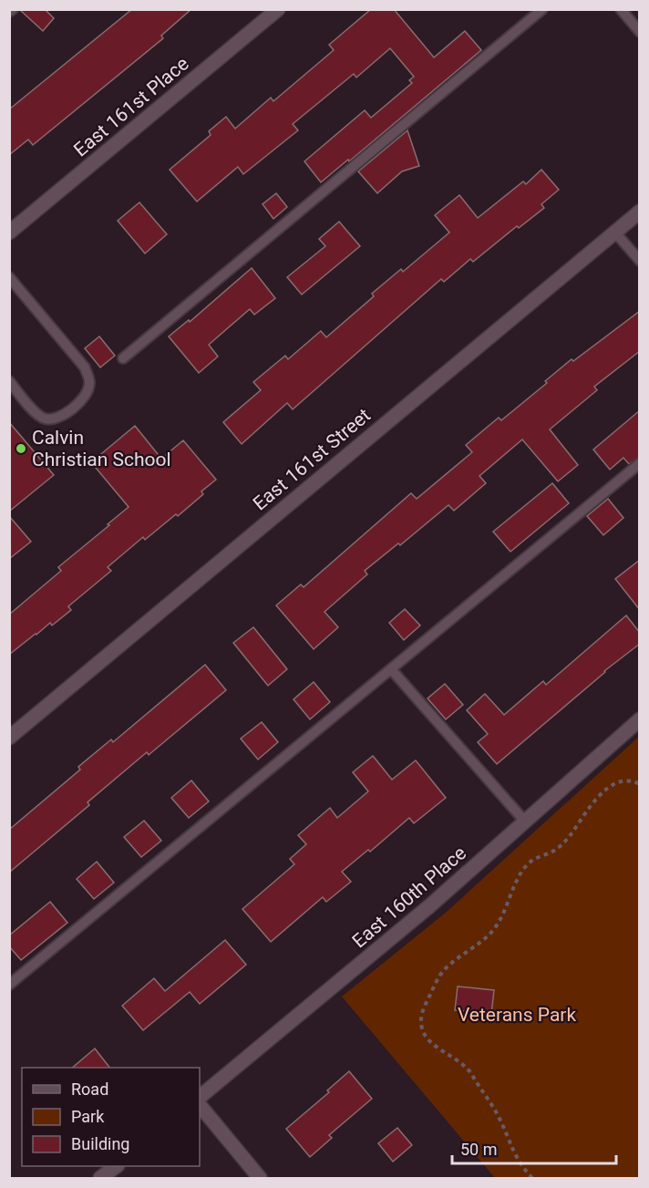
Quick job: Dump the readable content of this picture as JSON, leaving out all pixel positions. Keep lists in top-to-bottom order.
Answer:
{
  "streets": {
    "street": ["East 161st Place", "East 161st Street", "East 160th Place"]
  },
  "parks": ["Veterans Park"],
  "places": ["Calvin Christian School"],
  "legend": ["Road", "Park", "Building"],
  "scale_bar": "50 m"
}
